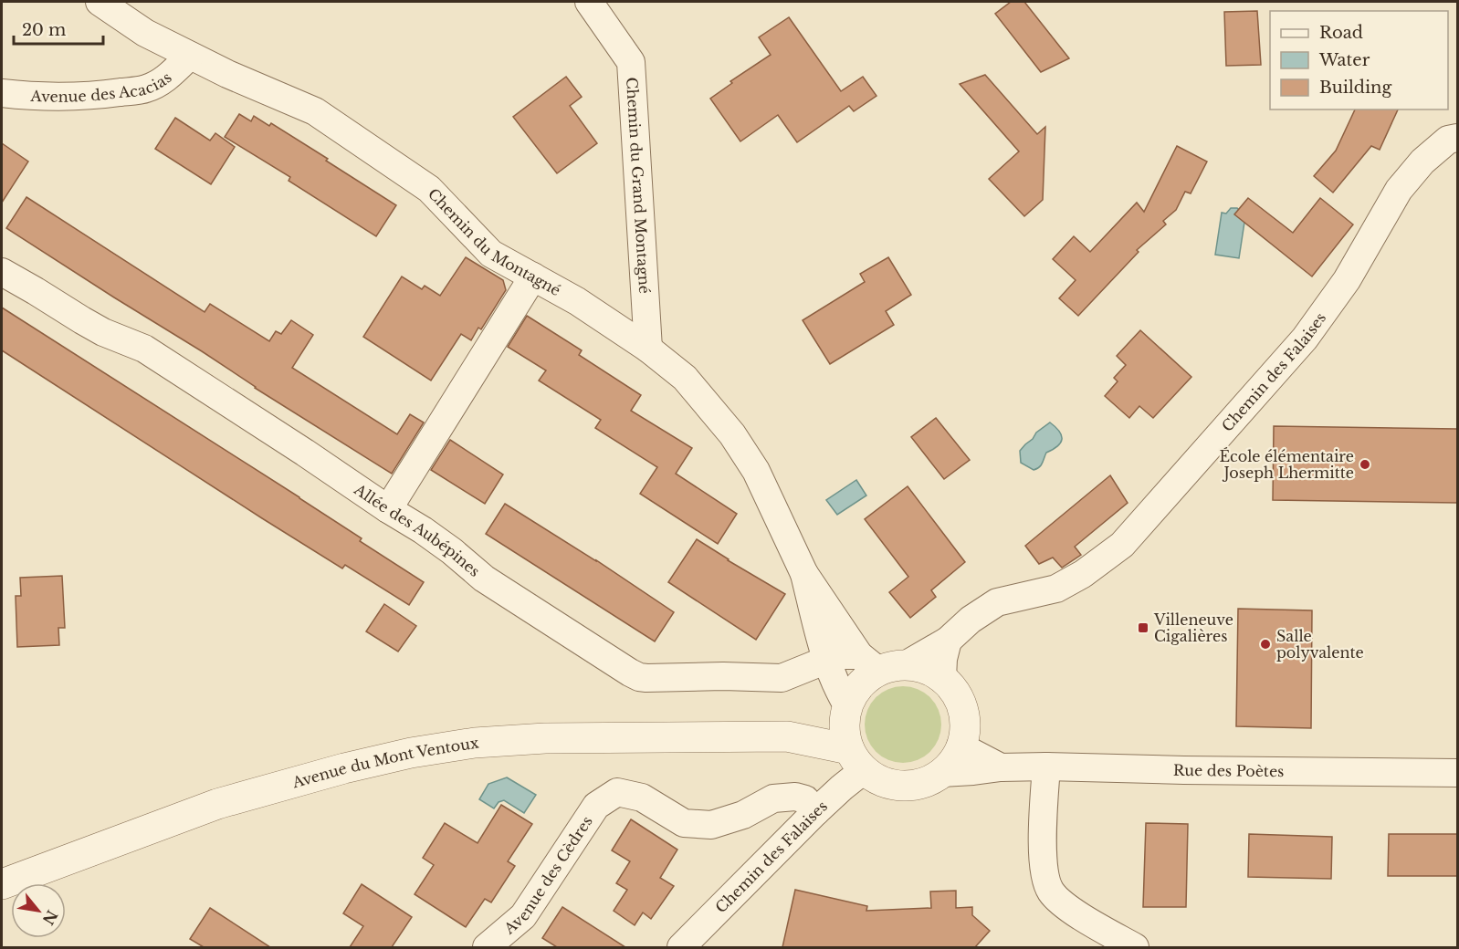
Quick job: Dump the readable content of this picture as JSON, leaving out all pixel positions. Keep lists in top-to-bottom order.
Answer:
{
  "streets": {
    "street": [
      "Avenue des Acacias",
      "Chemin du Grand Montagné",
      "Chemin du Montagné",
      "Chemin des Falaises",
      "Allée des Aubépines",
      "Avenue du Mont Ventoux",
      "Rue des Poètes",
      "Avenue des Cèdres"
    ]
  },
  "crossings": [
    ["Avenue des Acacias", "Chemin du Montagné"],
    ["Chemin du Grand Montagné", "Chemin du Montagné"],
    ["Chemin du Montagné", "Chemin des Falaises"],
    ["Chemin du Montagné", "Allée des Aubépines"],
    ["Chemin du Montagné", "Avenue du Mont Ventoux"],
    ["Chemin du Montagné", "Rue des Poètes"],
    ["Chemin des Falaises", "Allée des Aubépines"],
    ["Chemin des Falaises", "Avenue du Mont Ventoux"],
    ["Chemin des Falaises", "Rue des Poètes"],
    ["Chemin des Falaises", "Avenue des Cèdres"],
    ["Allée des Aubépines", "Avenue du Mont Ventoux"],
    ["Allée des Aubépines", "Rue des Poètes"],
    ["Avenue du Mont Ventoux", "Rue des Poètes"]
  ],
  "places": {
    "other": ["École élémentaire Joseph Lhermitte", "Salle polyvalente"],
    "transit": ["Villeneuve Cigalières"]
  },
  "legend": ["Road", "Water", "Building"],
  "scale_bar": "20 m",
  "north": "bottom right"
}
